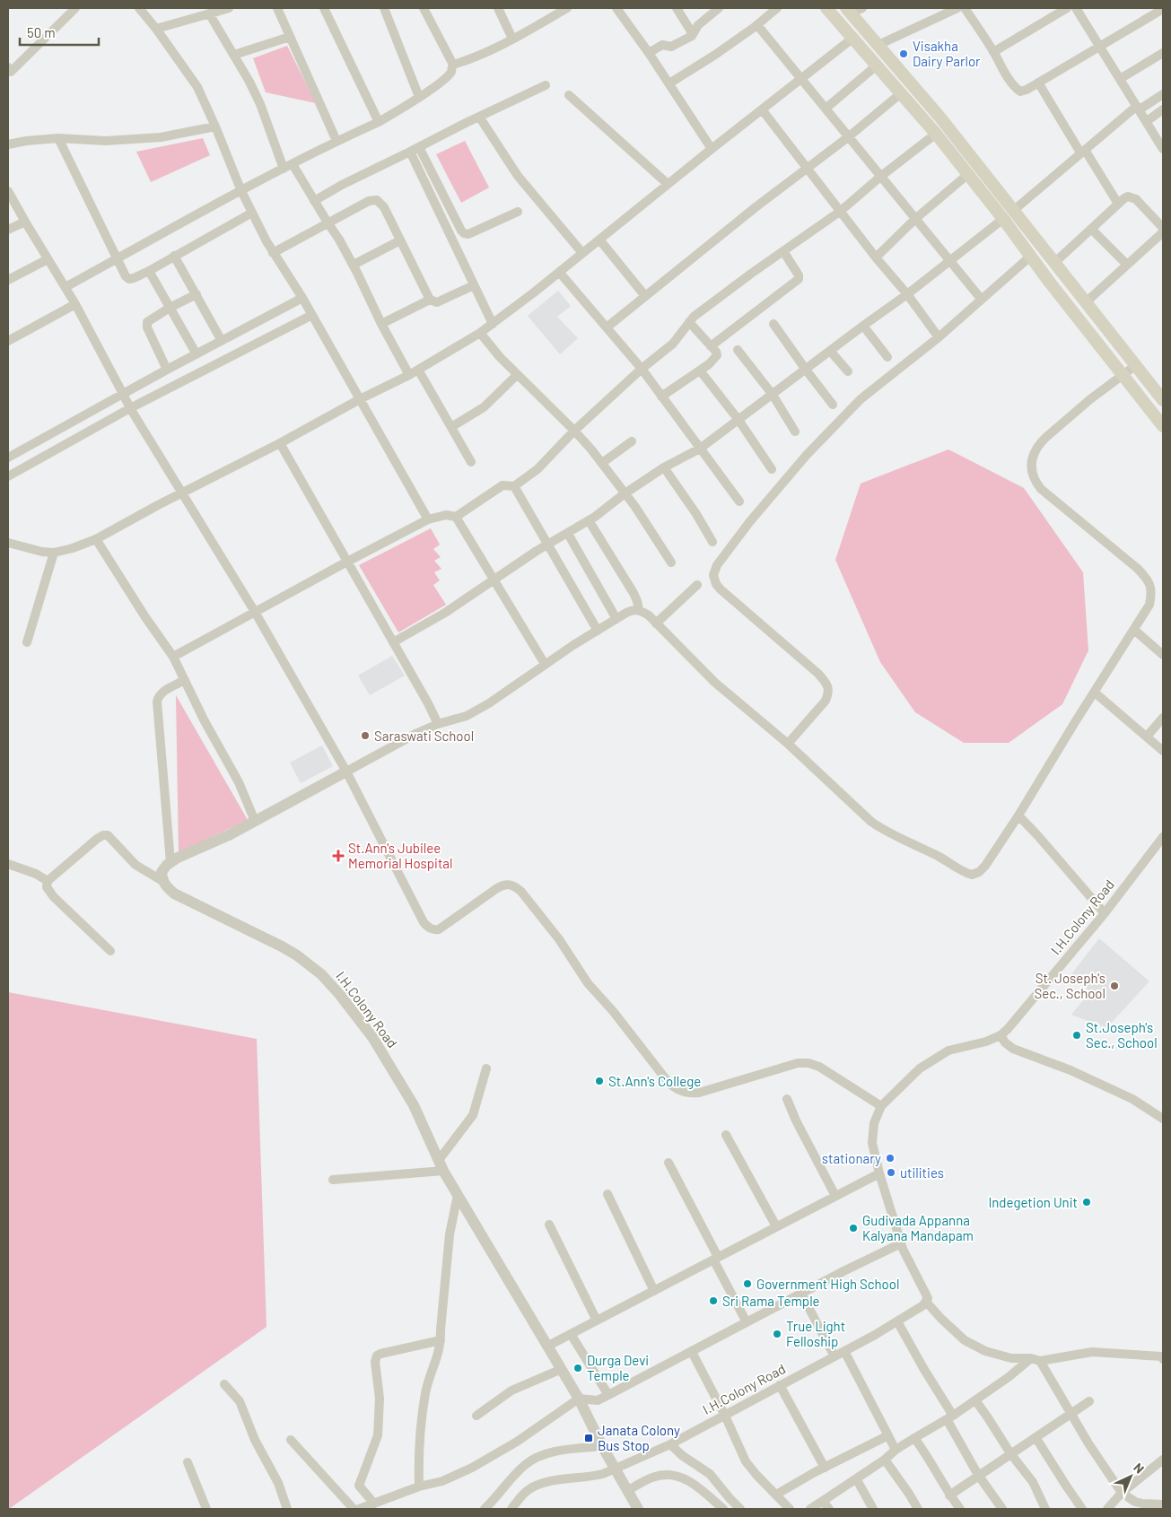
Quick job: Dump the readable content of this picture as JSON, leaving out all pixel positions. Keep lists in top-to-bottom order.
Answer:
{
  "streets": {
    "street": ["I.H.Colony Road"]
  },
  "places": {
    "other": [
      "Visakha Dairy Parlor",
      "Saraswati School",
      "St. Joseph's Sec., School",
      "St.Joseph's Sec., School",
      "St.Ann's College",
      "stationary",
      "utilities",
      "Indegetion Unit",
      "Gudivada Appanna Kalyana Mandapam",
      "Government High School",
      "Sri Rama Temple",
      "True Light Felloship",
      "Durga Devi Temple"
    ],
    "health": ["St.Ann's Jubilee Memorial Hospital"],
    "transit": ["Janata Colony Bus Stop"]
  },
  "scale_bar": "50 m",
  "north": "top right"
}
